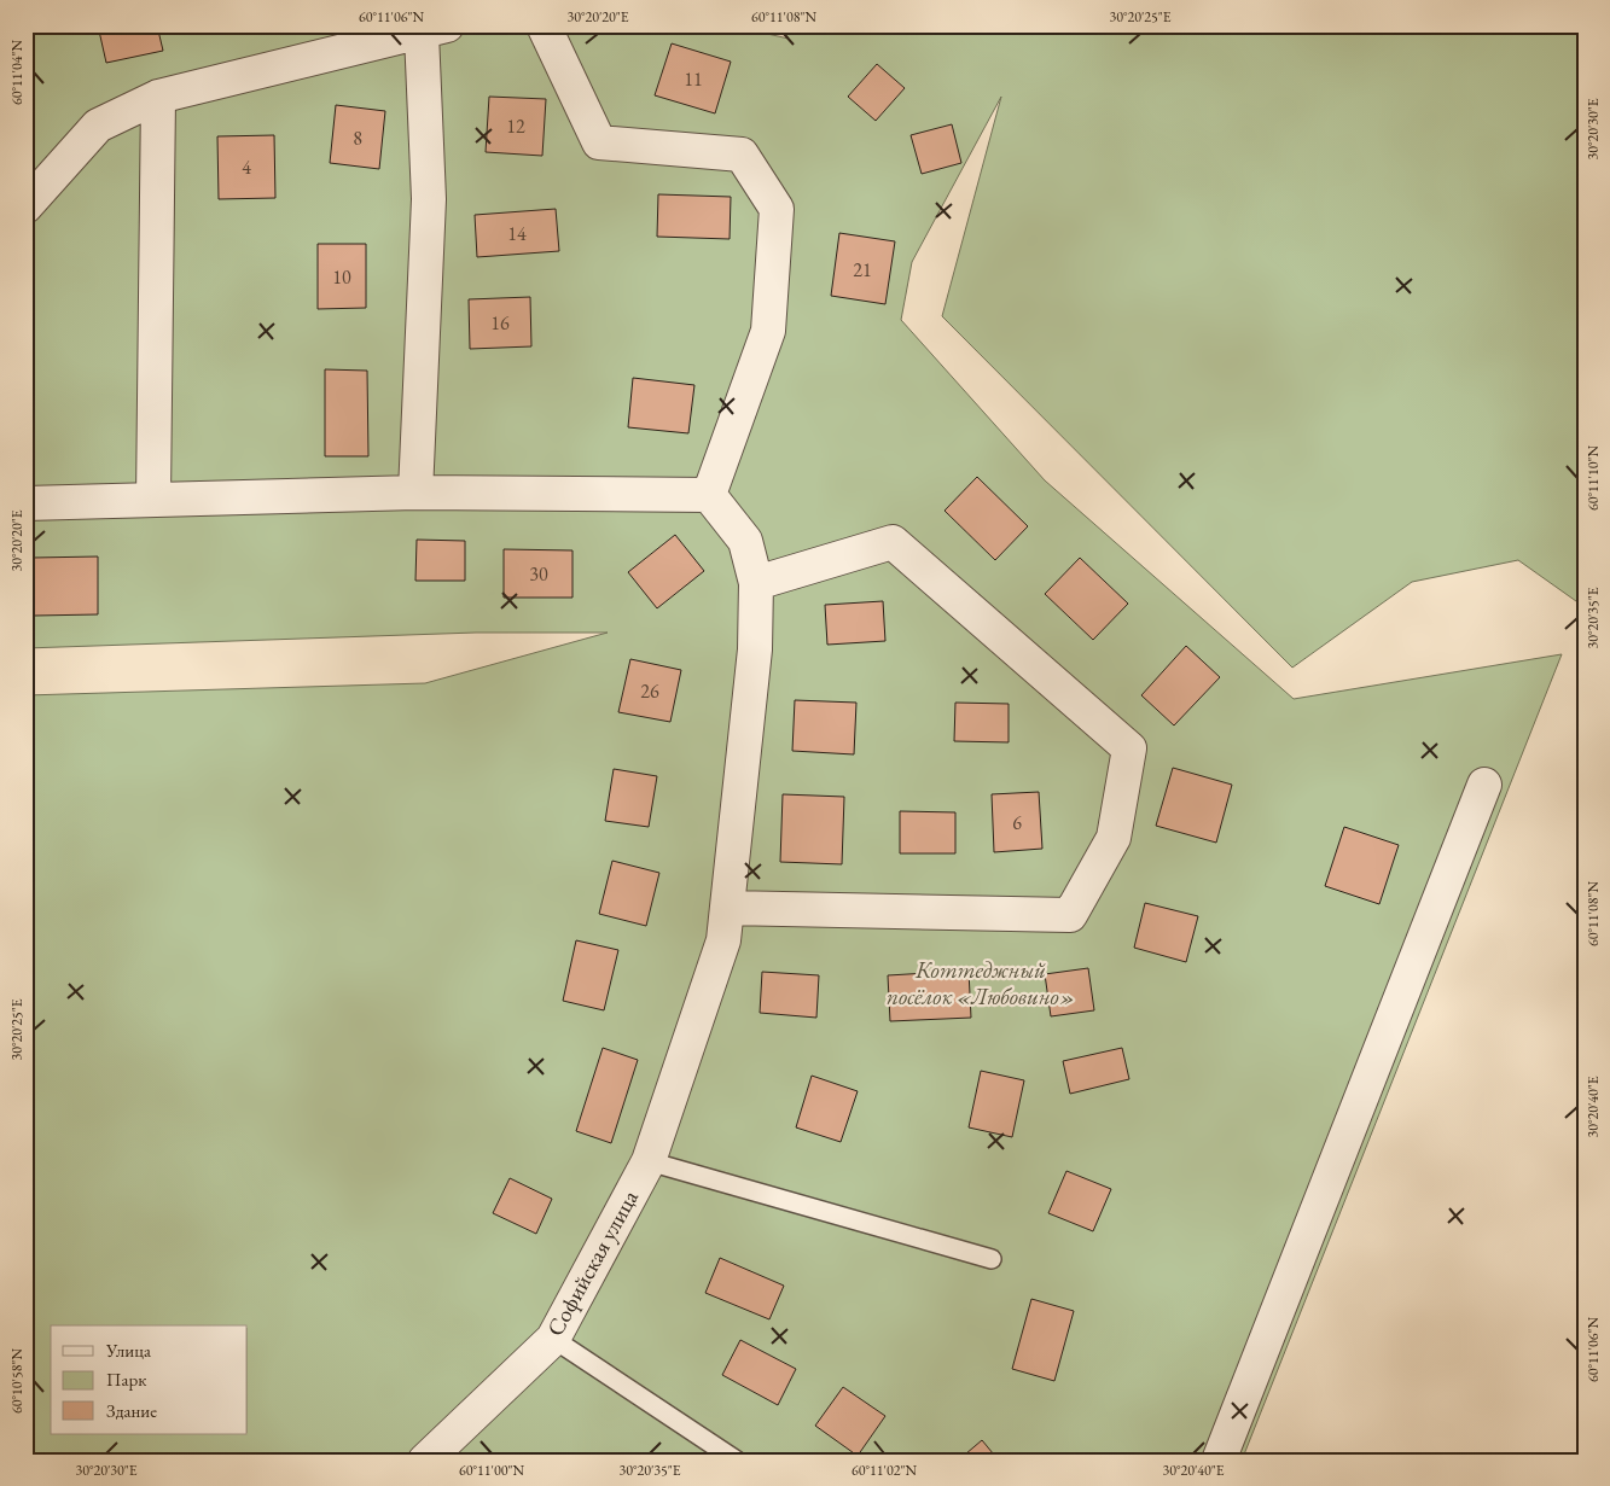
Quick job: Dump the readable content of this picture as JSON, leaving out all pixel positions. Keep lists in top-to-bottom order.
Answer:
{
  "streets": {
    "street": ["Софийская улица"]
  },
  "parks": ["Коттеджный посёлок «Любовино»"],
  "house_numbers": [
    "11",
    "12",
    "8",
    "4",
    "14",
    "21",
    "10",
    "16",
    "30",
    "26",
    "6"
  ],
  "legend": ["Улица", "Парк", "Здание"],
  "coordinates": [
    "60°11'06\"N",
    "30°20'20\"E",
    "60°11'08\"N",
    "30°20'25\"E",
    "60°11'04\"N",
    "30°20'30\"E",
    "60°11'10\"N",
    "30°20'35\"E",
    "30°20'40\"E",
    "60°10'58\"N",
    "60°11'00\"N",
    "60°11'02\"N"
  ]
}
